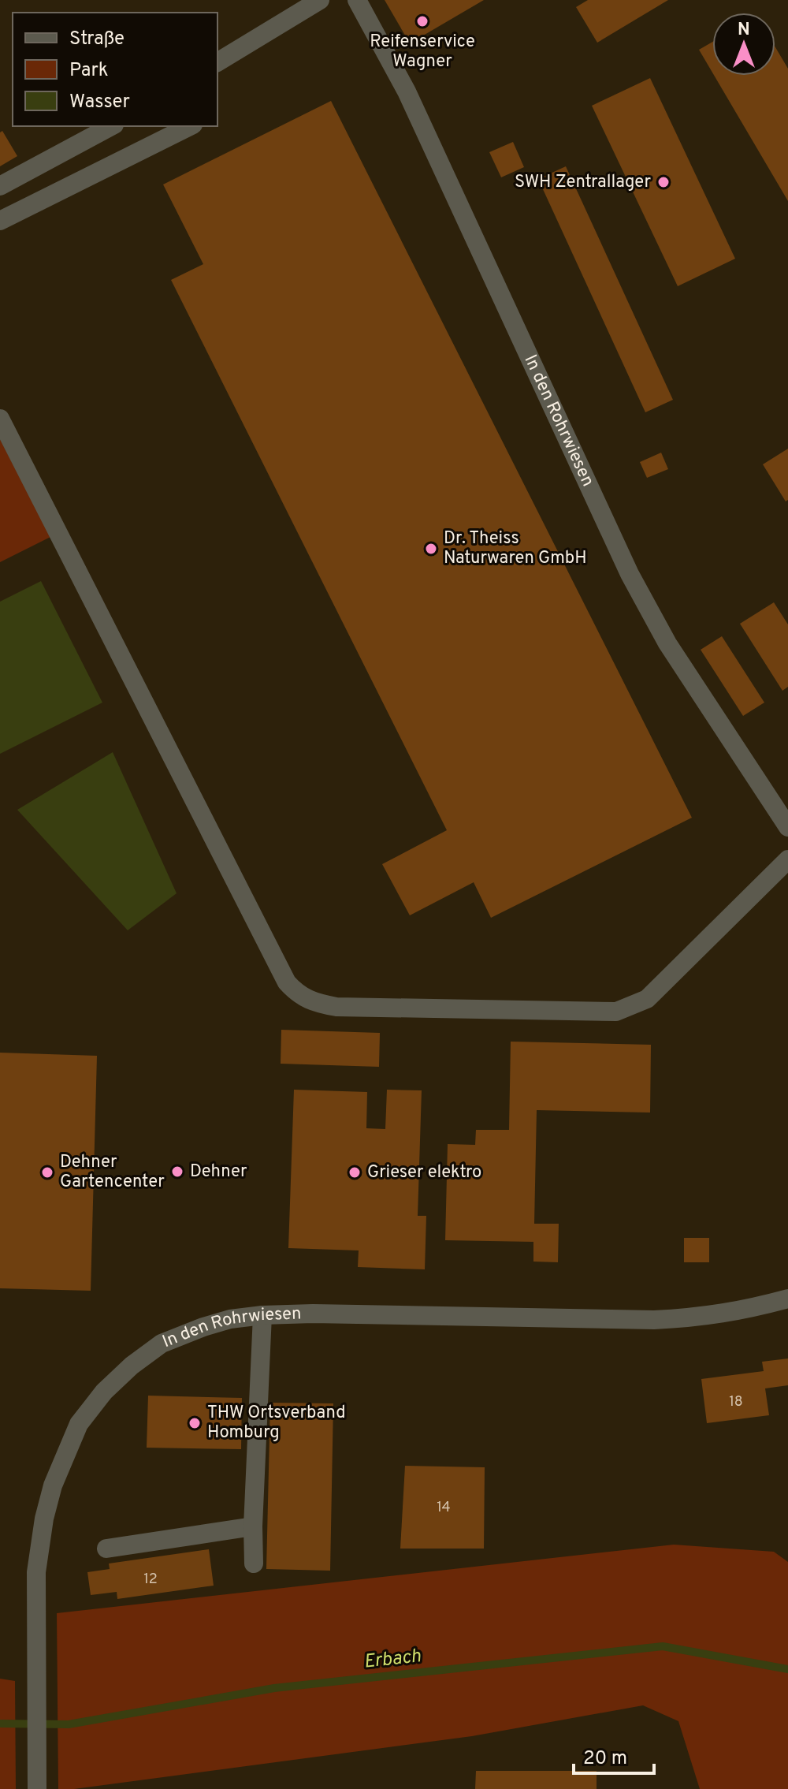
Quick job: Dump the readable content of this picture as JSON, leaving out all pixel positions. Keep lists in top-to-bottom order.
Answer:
{
  "streets": {
    "street": ["In den Rohrwiesen"]
  },
  "water": ["Erbach"],
  "places": [
    "Reifenservice Wagner",
    "SWH Zentrallager",
    "Dr. Theiss Naturwaren GmbH",
    "Dehner",
    "Dehner Gartencenter",
    "Grieser elektro",
    "THW Ortsverband Homburg"
  ],
  "house_numbers": ["18", "14", "12"],
  "legend": ["Straße", "Park", "Wasser"],
  "scale_bar": "20 m",
  "north": "top"
}
